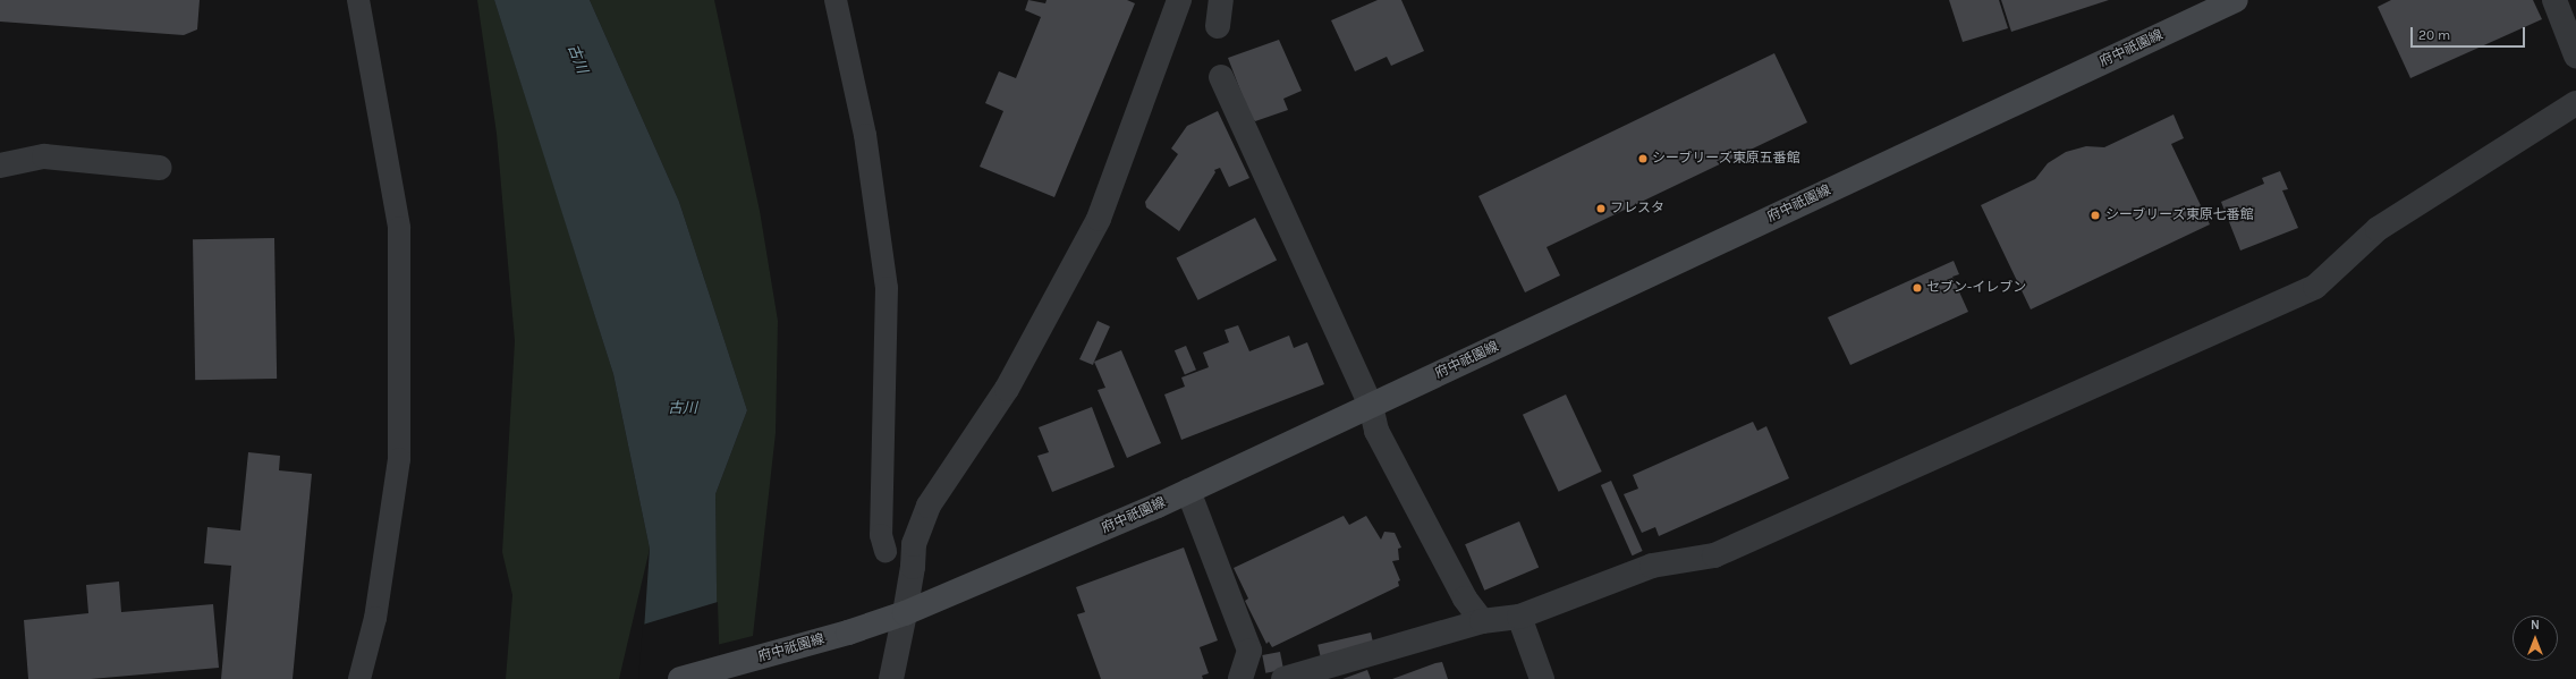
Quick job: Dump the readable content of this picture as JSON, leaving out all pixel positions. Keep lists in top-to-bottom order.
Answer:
{
  "streets": {
    "main road": ["府中祇園線"]
  },
  "water": ["古川"],
  "places": [
    "シーブリーズ東原五番館",
    "フレスタ",
    "シーブリーズ東原七番館",
    "セブン-イレブン"
  ],
  "scale_bar": "20 m",
  "north": "top"
}
